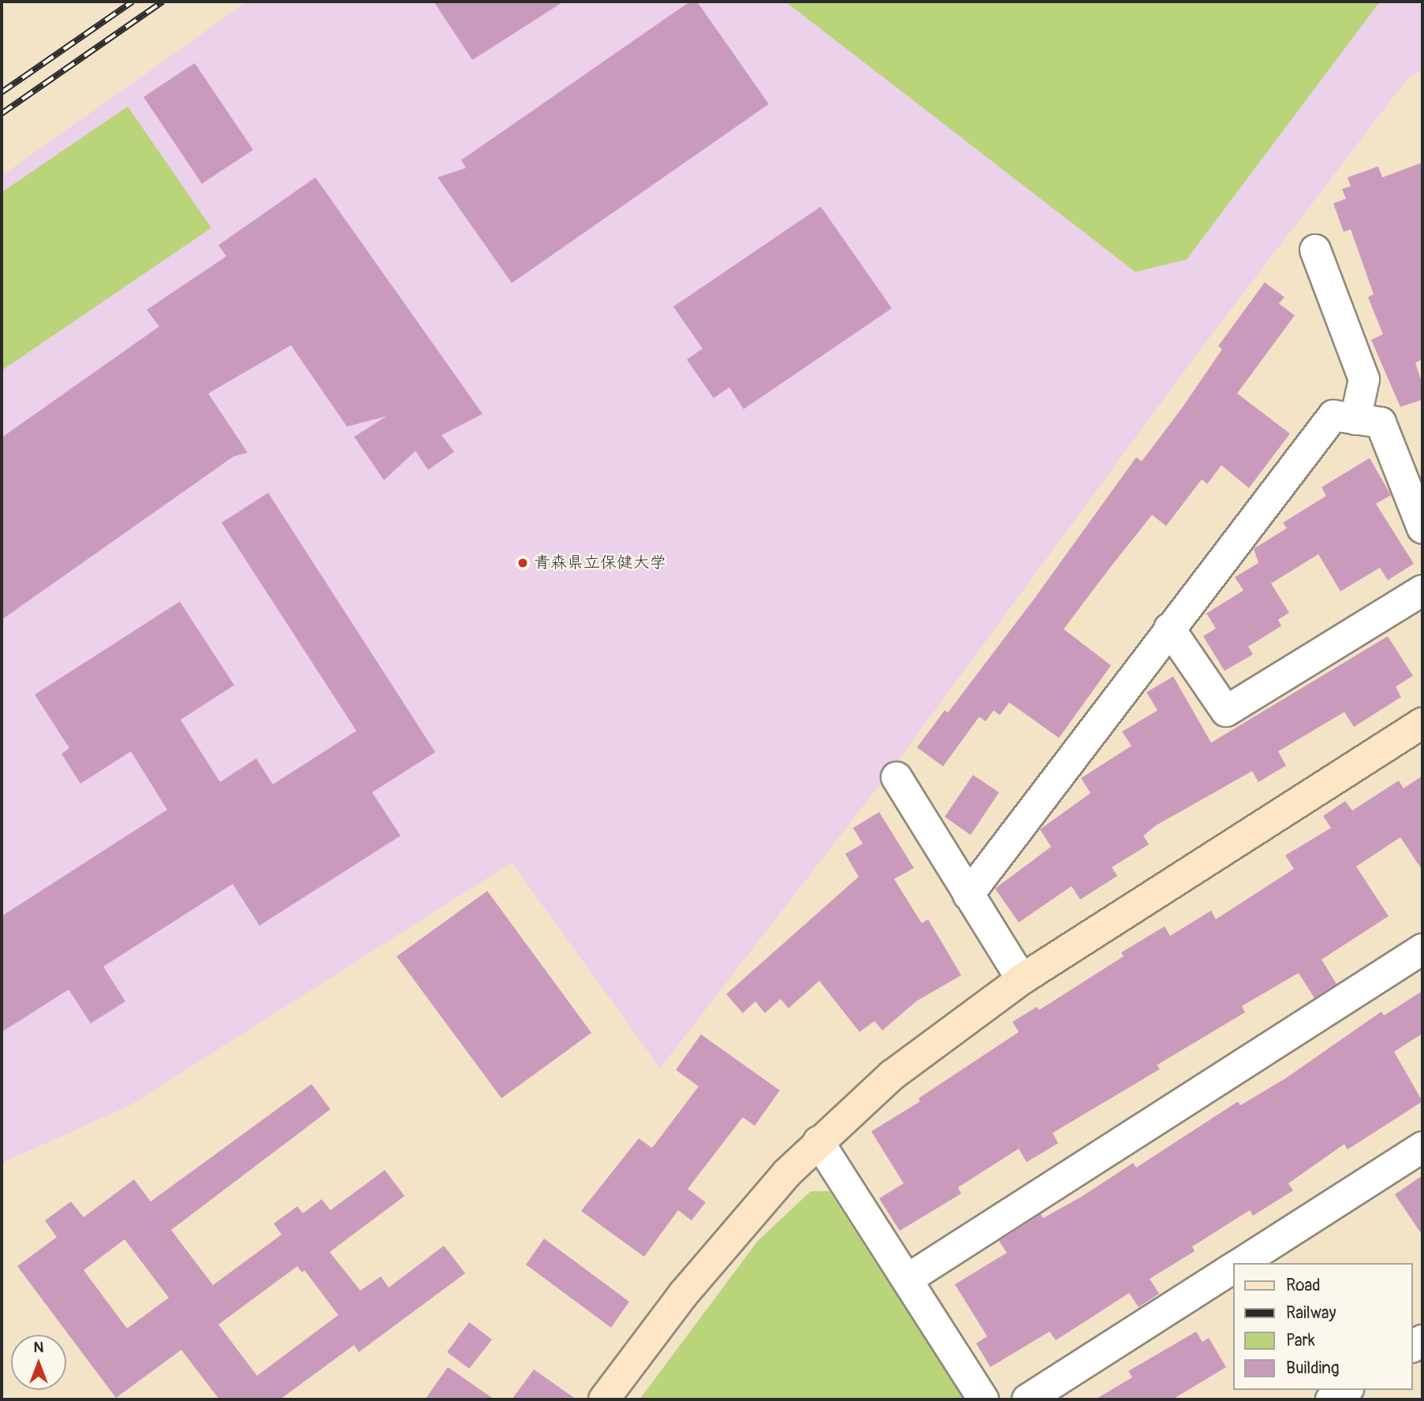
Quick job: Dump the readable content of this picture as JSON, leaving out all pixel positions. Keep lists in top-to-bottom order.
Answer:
{
  "places": ["青森県立保健大学"],
  "legend": [
    "Road",
    "Railway",
    "Park",
    "Building"
  ],
  "north": "top"
}
